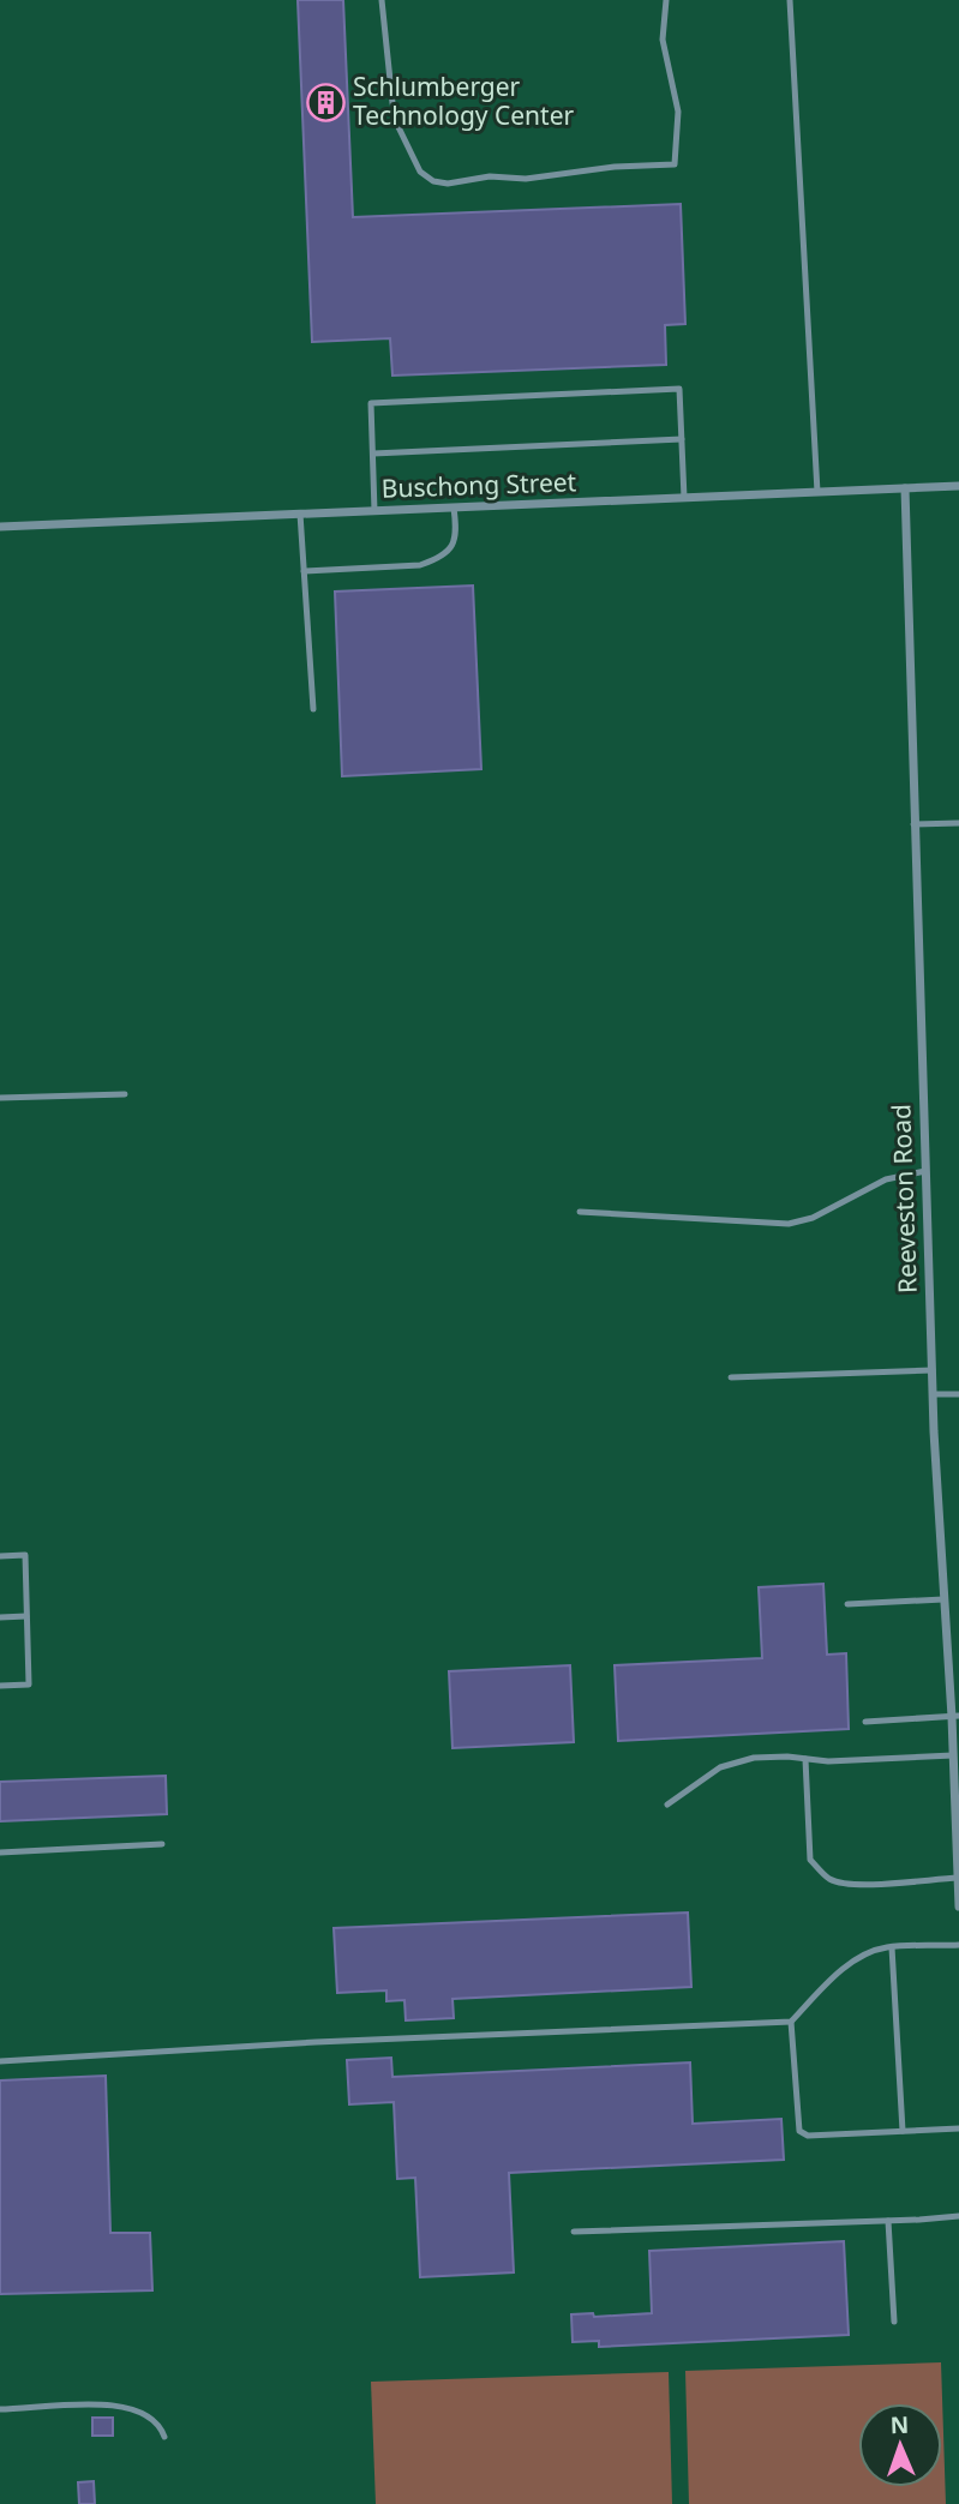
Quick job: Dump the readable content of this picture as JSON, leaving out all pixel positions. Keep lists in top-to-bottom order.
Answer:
{
  "streets": {
    "street": ["Buschong Street", "Reeveston Road"]
  },
  "crossings": [
    ["Buschong Street", "Reeveston Road"]
  ],
  "places": {
    "building": ["Schlumberger Technology Center"]
  },
  "north": "top"
}
